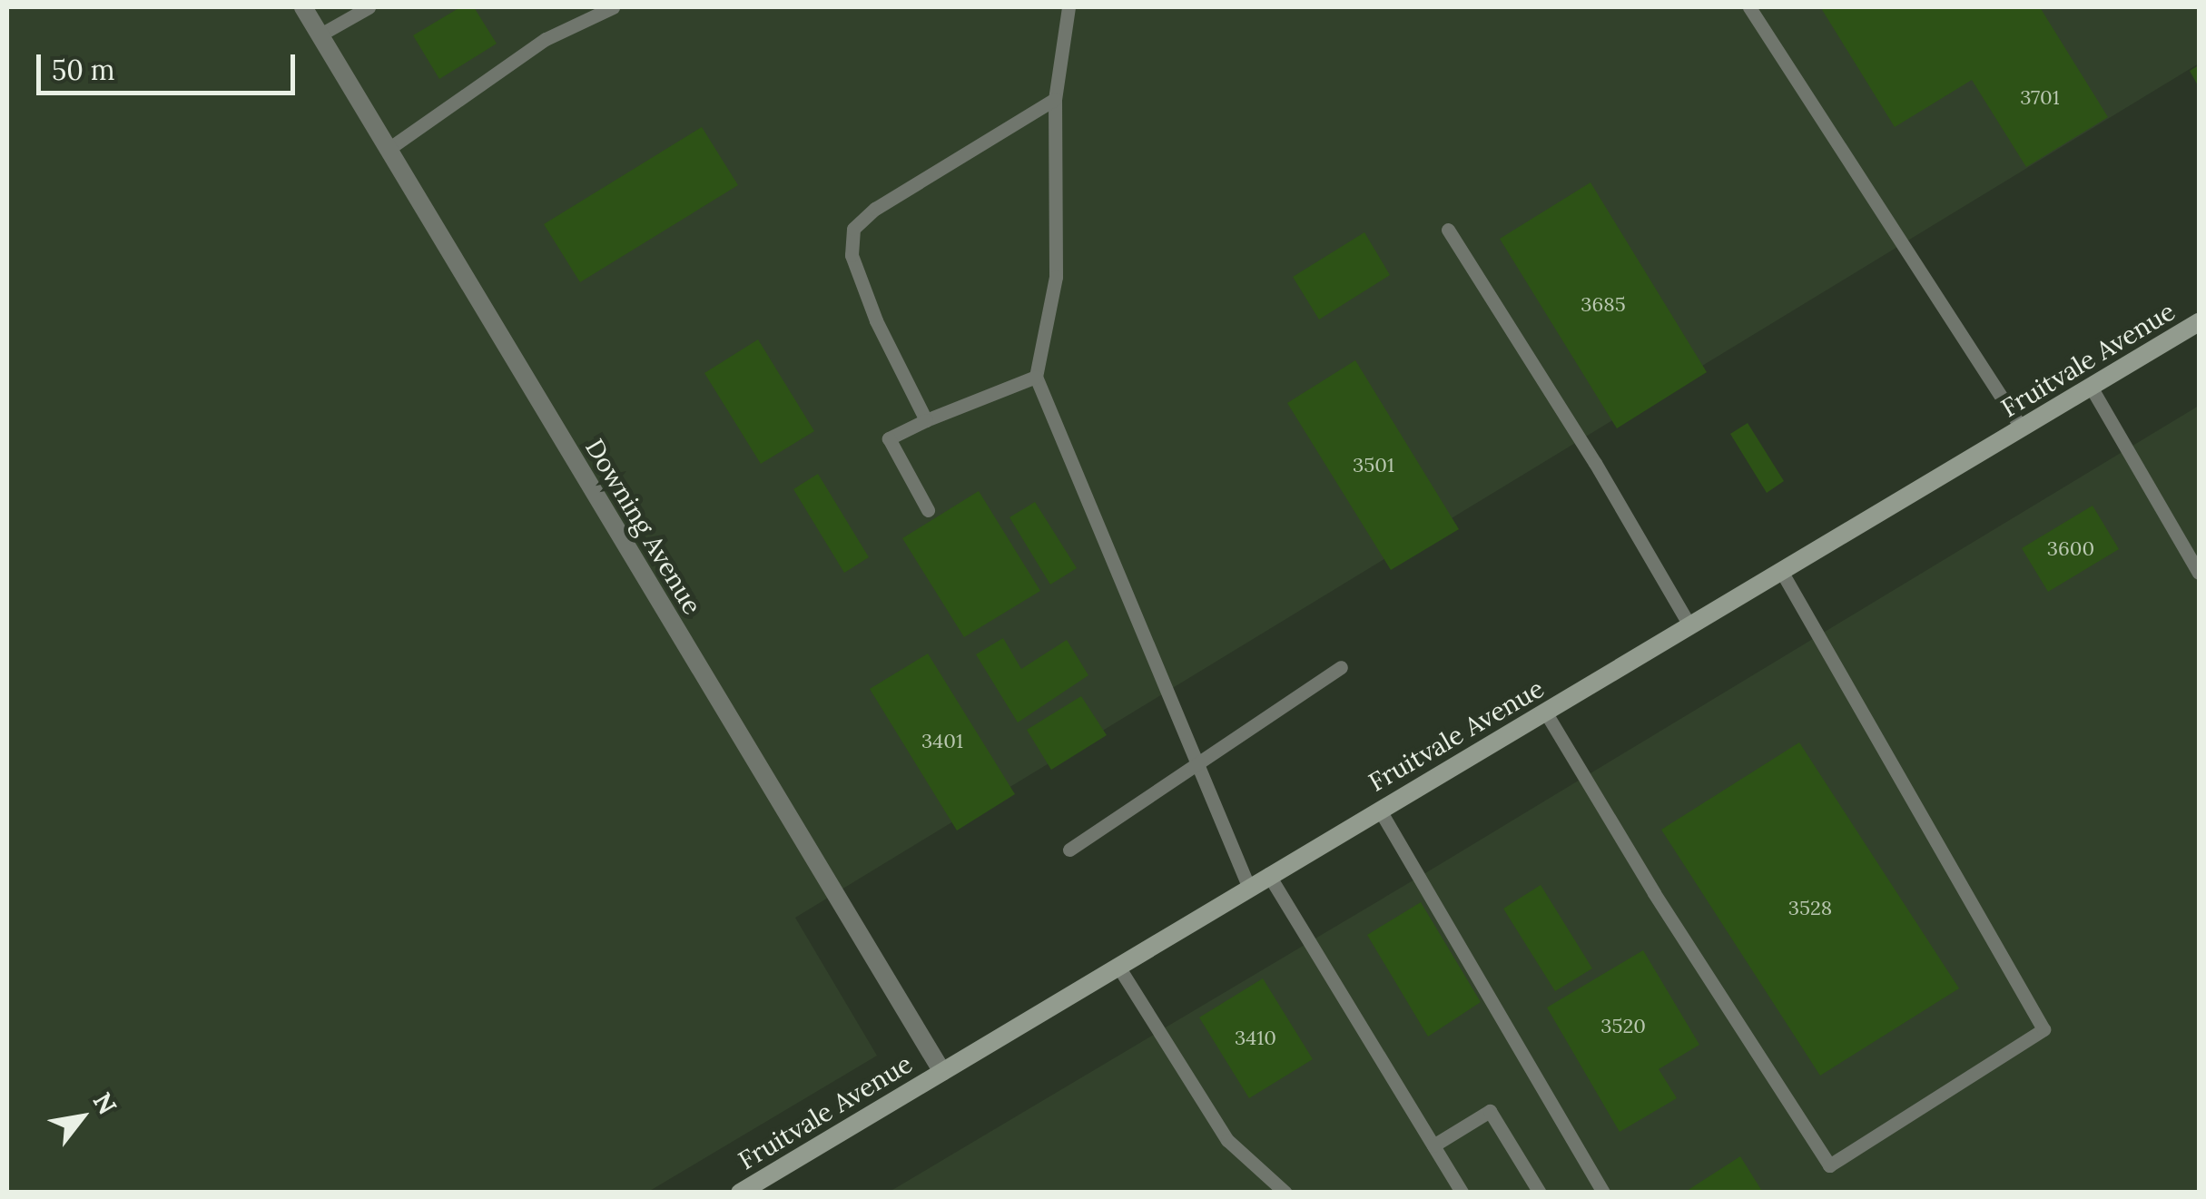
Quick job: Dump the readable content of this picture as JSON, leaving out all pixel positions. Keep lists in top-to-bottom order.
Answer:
{
  "streets": {
    "main road": ["Fruitvale Avenue"],
    "street": ["Downing Avenue"]
  },
  "crossings": [
    ["Fruitvale Avenue", "Downing Avenue"]
  ],
  "house_numbers": [
    "3701",
    "3685",
    "3501",
    "3600",
    "3401",
    "3528",
    "3520",
    "3410"
  ],
  "scale_bar": "50 m",
  "north": "top right"
}
